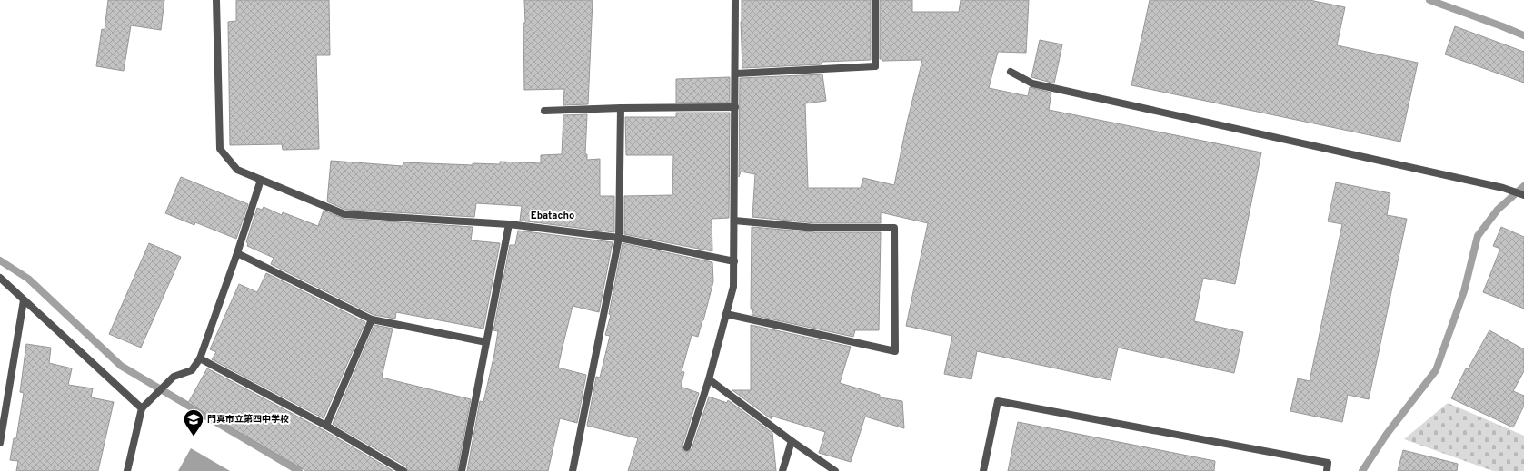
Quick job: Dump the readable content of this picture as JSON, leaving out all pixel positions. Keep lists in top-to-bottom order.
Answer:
{
  "districts": ["Ebatacho"],
  "places": {
    "school or university": ["門真市立第四中学校"]
  }
}
